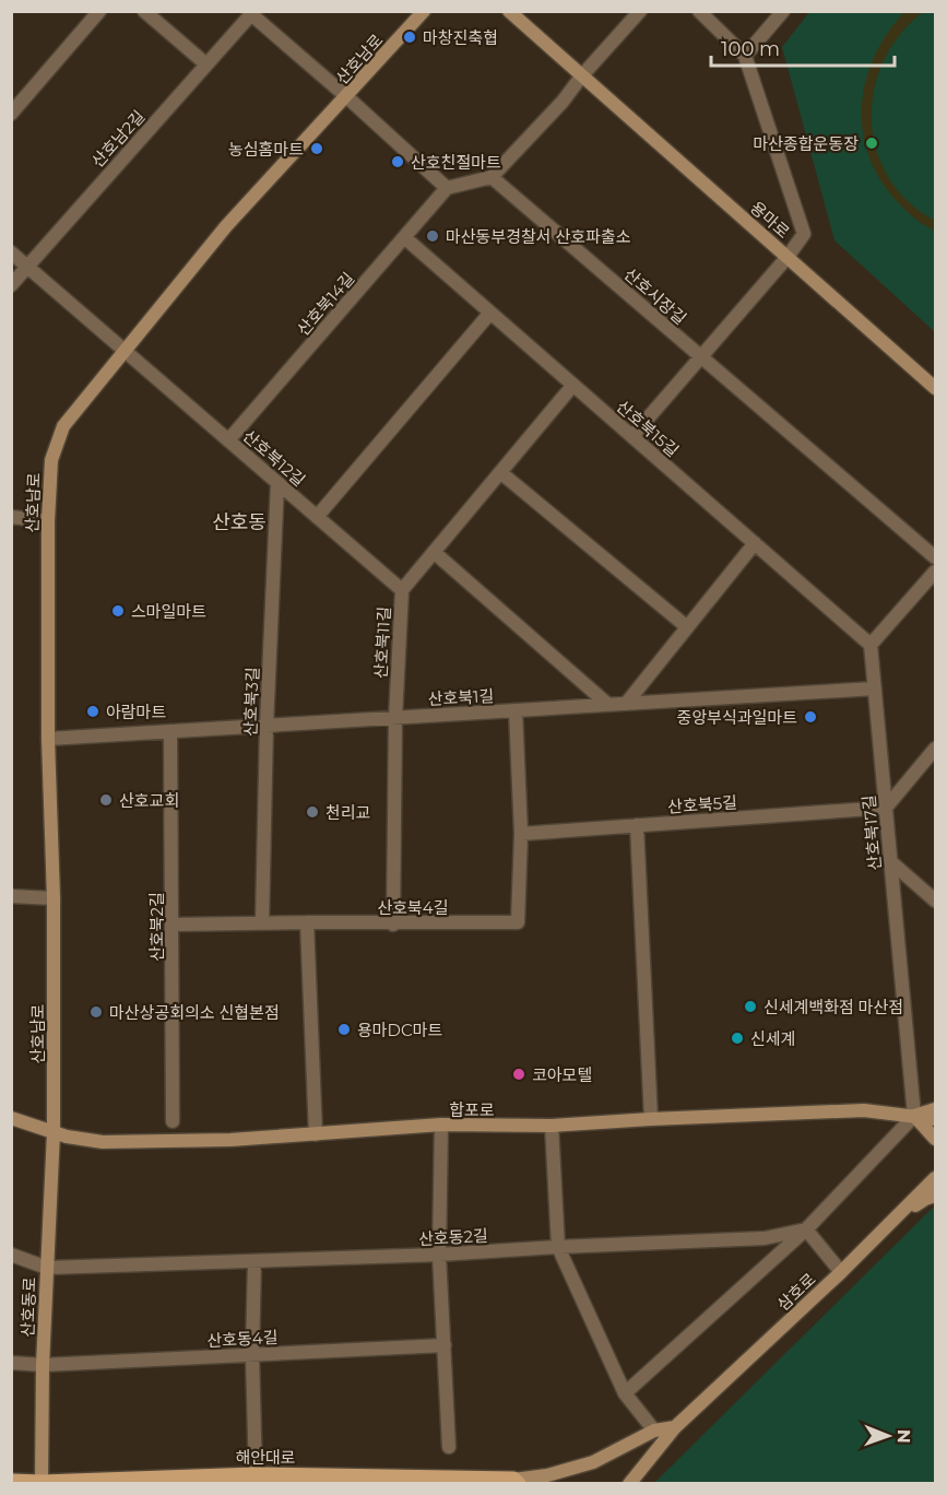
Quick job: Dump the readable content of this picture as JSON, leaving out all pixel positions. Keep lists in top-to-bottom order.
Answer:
{
  "streets": {
    "main road": [
      "산호남로",
      "용마로",
      "합포로",
      "삼호로",
      "산호동로",
      "해안대로"
    ],
    "street": [
      "산호남2길",
      "산호시장길",
      "산호북14길",
      "산호북15길",
      "산호북12길",
      "산호북11길",
      "산호북1길",
      "산호북3길",
      "산호북5길",
      "산호북17길",
      "산호북4길",
      "산호북2길",
      "산호동2길",
      "산호동4길"
    ]
  },
  "crossings": [
    ["산호남로", "산호남2길"],
    ["산호남로", "산호북12길"],
    ["산호남로", "산호북1길"],
    ["산호남로", "합포로"],
    ["산호남로", "산호동로"],
    ["산호남2길", "산호북12길"],
    ["산호북14길", "산호북15길"],
    ["산호북14길", "산호북12길"],
    ["산호북15길", "산호북11길"],
    ["산호북15길", "산호북17길"],
    ["산호북12길", "산호북11길"],
    ["산호북12길", "산호북3길"],
    ["산호북11길", "산호북1길"],
    ["산호북11길", "산호북4길"],
    ["산호북1길", "산호북3길"],
    ["산호북1길", "산호북17길"],
    ["산호북1길", "산호북4길"],
    ["산호북1길", "산호북2길"],
    ["산호북3길", "산호북4길"],
    ["산호북5길", "산호북17길"],
    ["산호북5길", "산호북4길"],
    ["산호북17길", "합포로"],
    ["산호북4길", "산호북2길"],
    ["합포로", "산호동로"],
    ["산호동2길", "산호동로"],
    ["산호동로", "산호동4길"],
    ["산호동로", "해안대로"]
  ],
  "districts": ["산호동"],
  "places": [
    "마창진축협",
    "마산종합운동장",
    "농심홈마트",
    "산호친절마트",
    "마산동부경찰서 산호파출소",
    "스마일마트",
    "아람마트",
    "중앙부식과일마트",
    "산호교회",
    "천리교",
    "신세계백화점 마산점",
    "마산상공회의소 신협본점",
    "용마DC마트",
    "신세계",
    "코아모텔"
  ],
  "scale_bar": "100 m",
  "north": "right"
}
